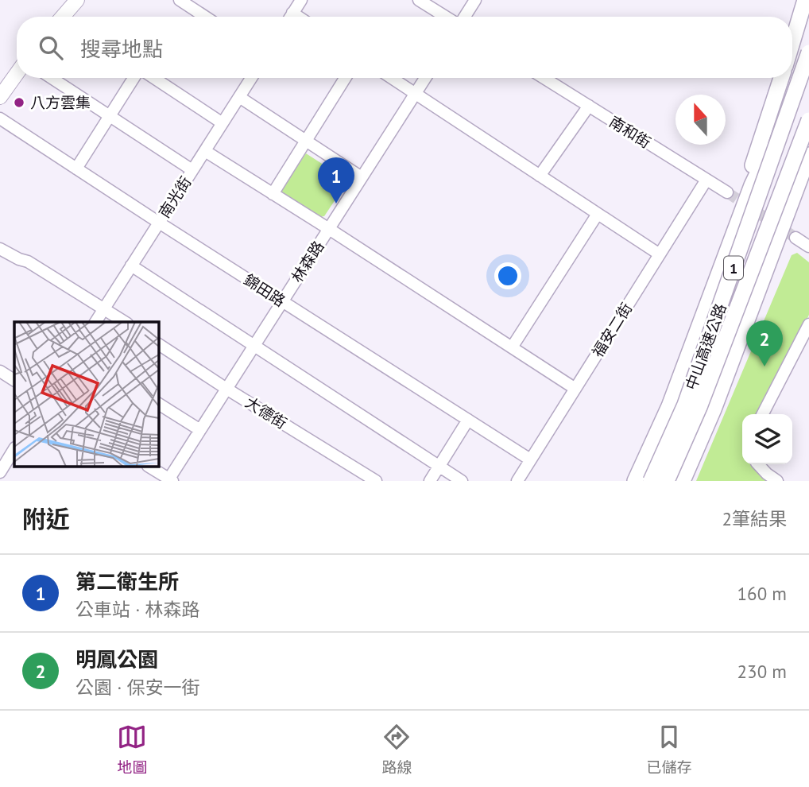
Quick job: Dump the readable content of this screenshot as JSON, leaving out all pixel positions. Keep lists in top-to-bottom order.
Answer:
{
  "streets": {
    "highway": ["1", "中山高速公路"],
    "street": [
      "南和街",
      "南光街",
      "林森路",
      "錦田路",
      "福安二街",
      "大德街"
    ]
  },
  "crossings": [
    ["南和街", "福安二街"],
    ["南光街", "錦田路"],
    ["林森路", "錦田路"],
    ["林森路", "大德街"],
    ["錦田路", "福安二街"]
  ],
  "places": ["八方雲集"],
  "north": "top",
  "page": {
    "search": "搜尋地點",
    "pins": ["1", "2"],
    "heading": ["附近", "2筆結果"],
    "list": [
      {
        "mark": "1",
        "name": "第二衛生所",
        "note": "公車站 · 林森路",
        "value": "160 m"
      },
      {
        "mark": "2",
        "name": "明鳳公園",
        "note": "公園 · 保安一街",
        "value": "230 m"
      }
    ],
    "nav": ["地圖", "路線", "已儲存"]
  }
}
